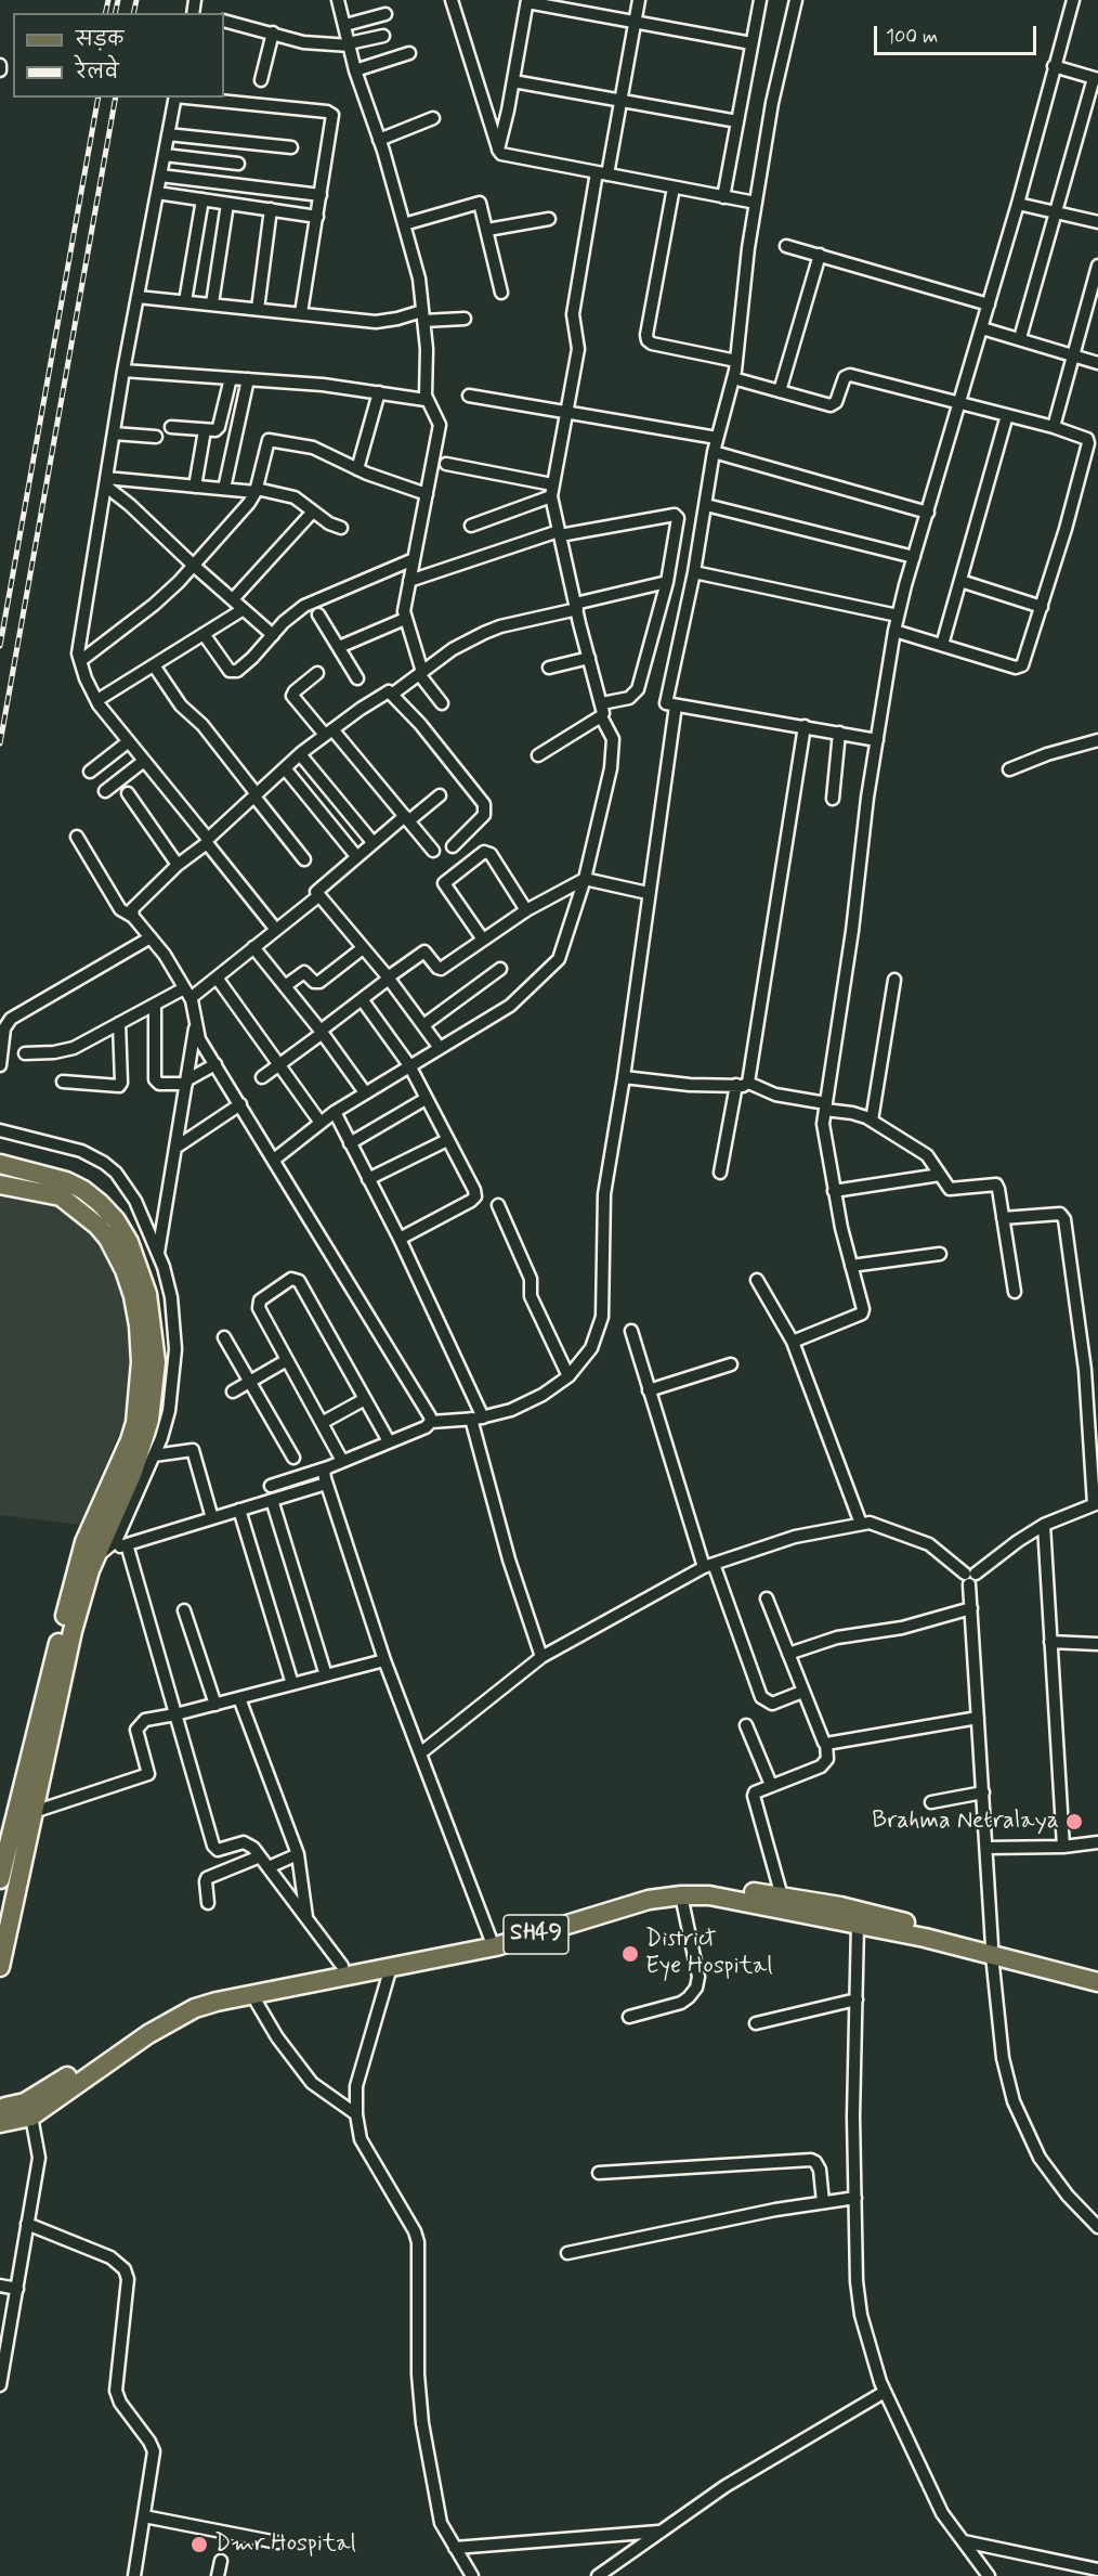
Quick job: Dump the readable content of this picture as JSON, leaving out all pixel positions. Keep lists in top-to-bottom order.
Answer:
{
  "streets": {
    "main road": ["SH49"]
  },
  "places": ["Brahma Netralaya", "District Eye Hospital", "Dmr Hospital"],
  "legend": ["सड़क", "रेलवे"],
  "scale_bar": "100 m"
}
